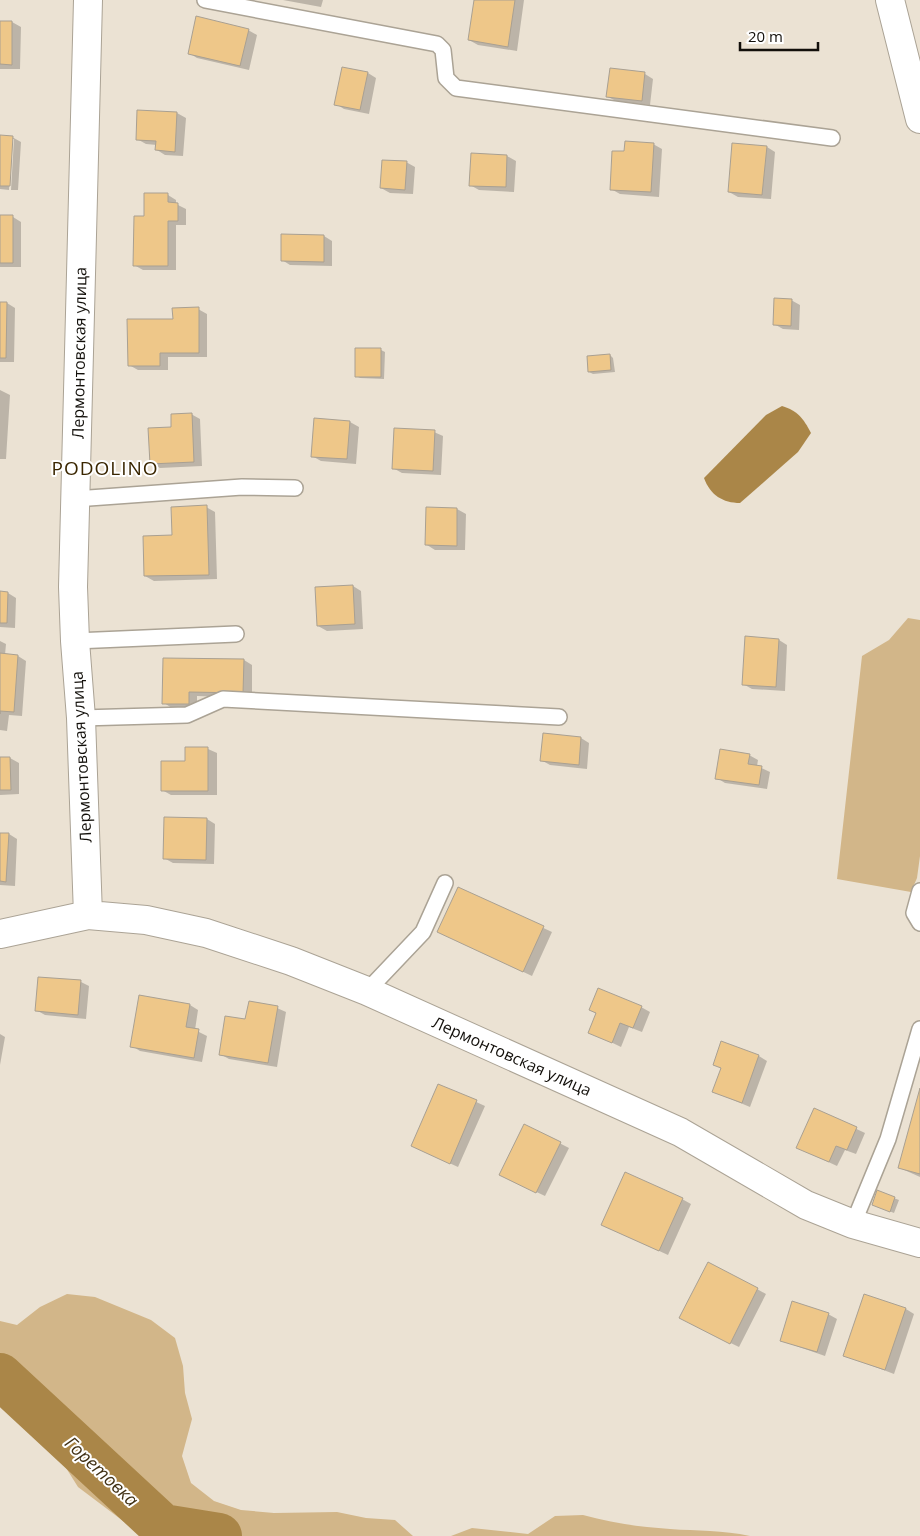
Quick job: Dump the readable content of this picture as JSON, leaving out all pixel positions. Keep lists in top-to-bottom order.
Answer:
{
  "streets": {
    "street": ["Лермонтовская улица"]
  },
  "districts": ["PODOLINO"],
  "water": ["Горетовка"],
  "scale_bar": "20 m"
}
